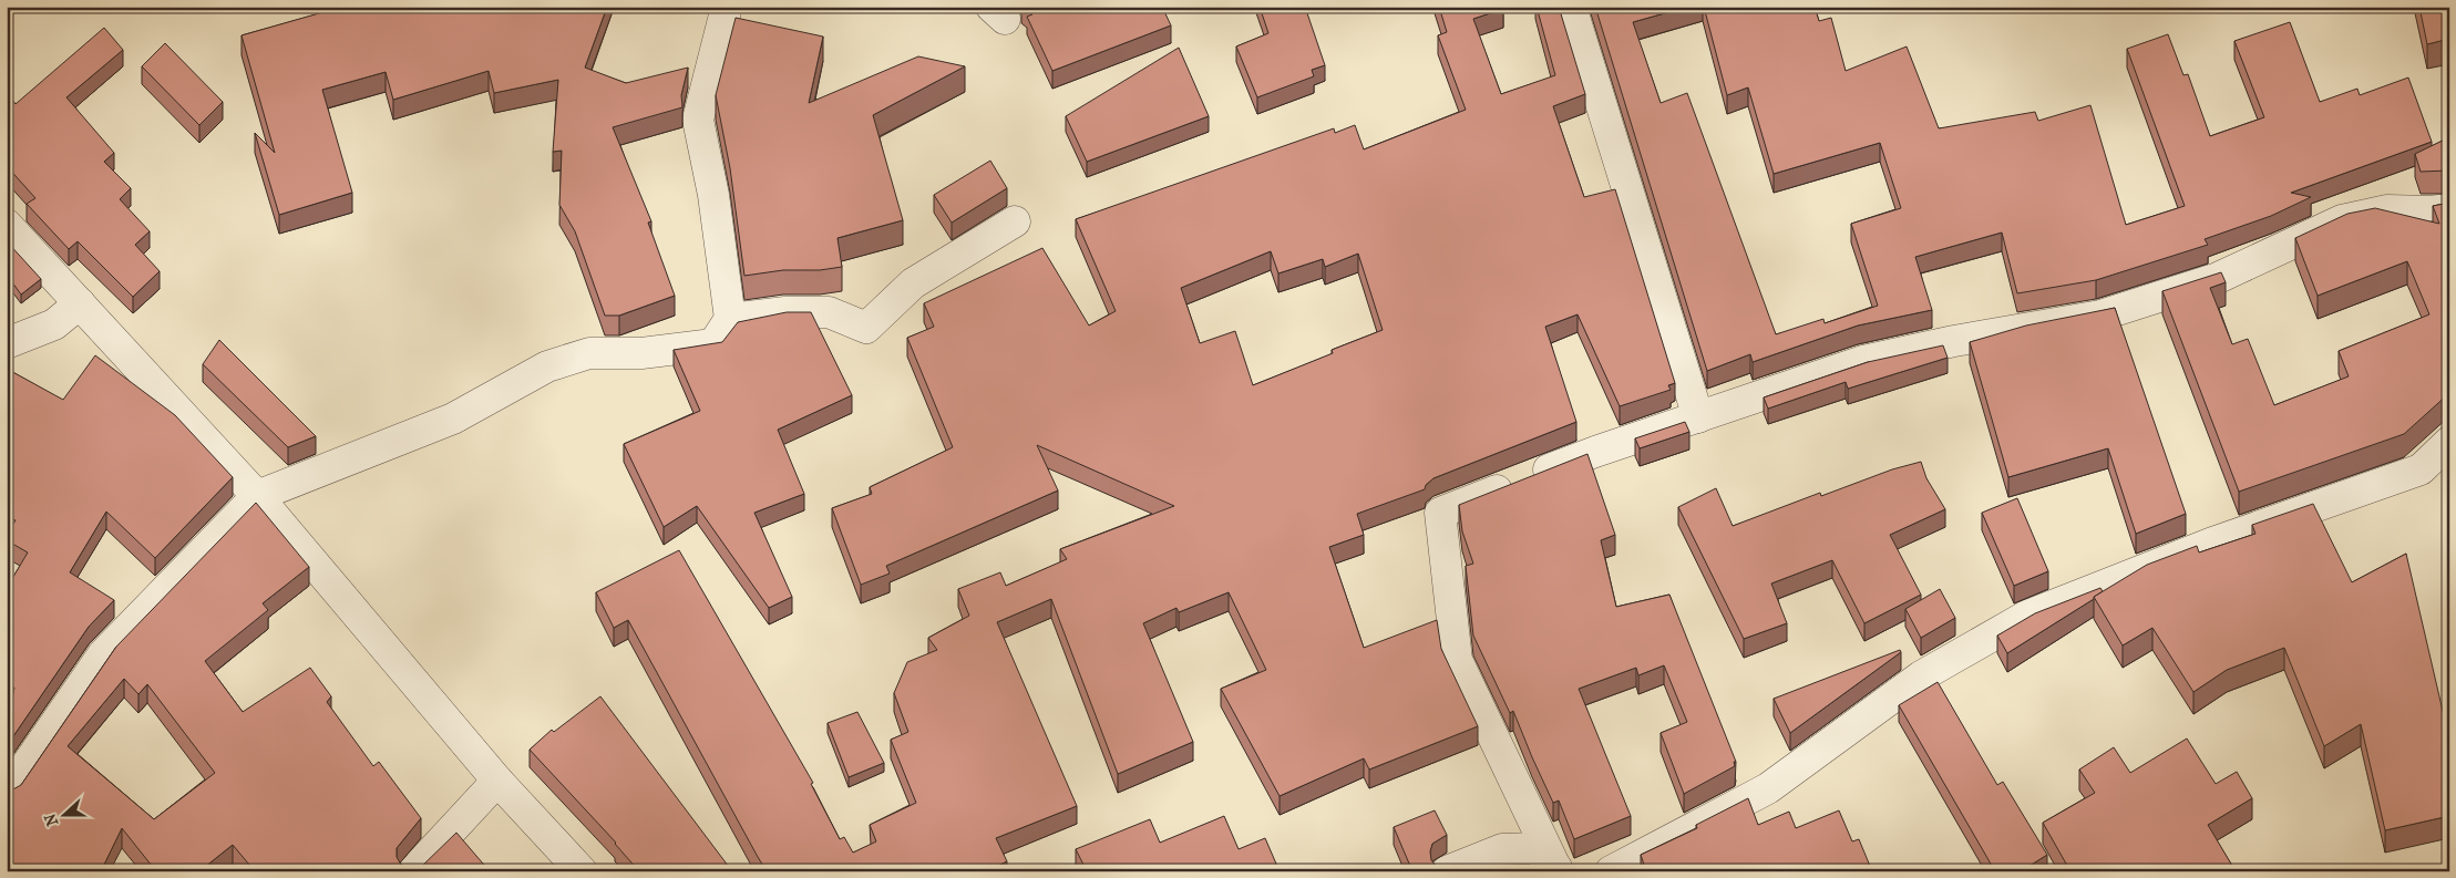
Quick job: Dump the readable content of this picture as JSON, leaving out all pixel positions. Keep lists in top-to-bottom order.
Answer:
{
  "north": "left"
}
